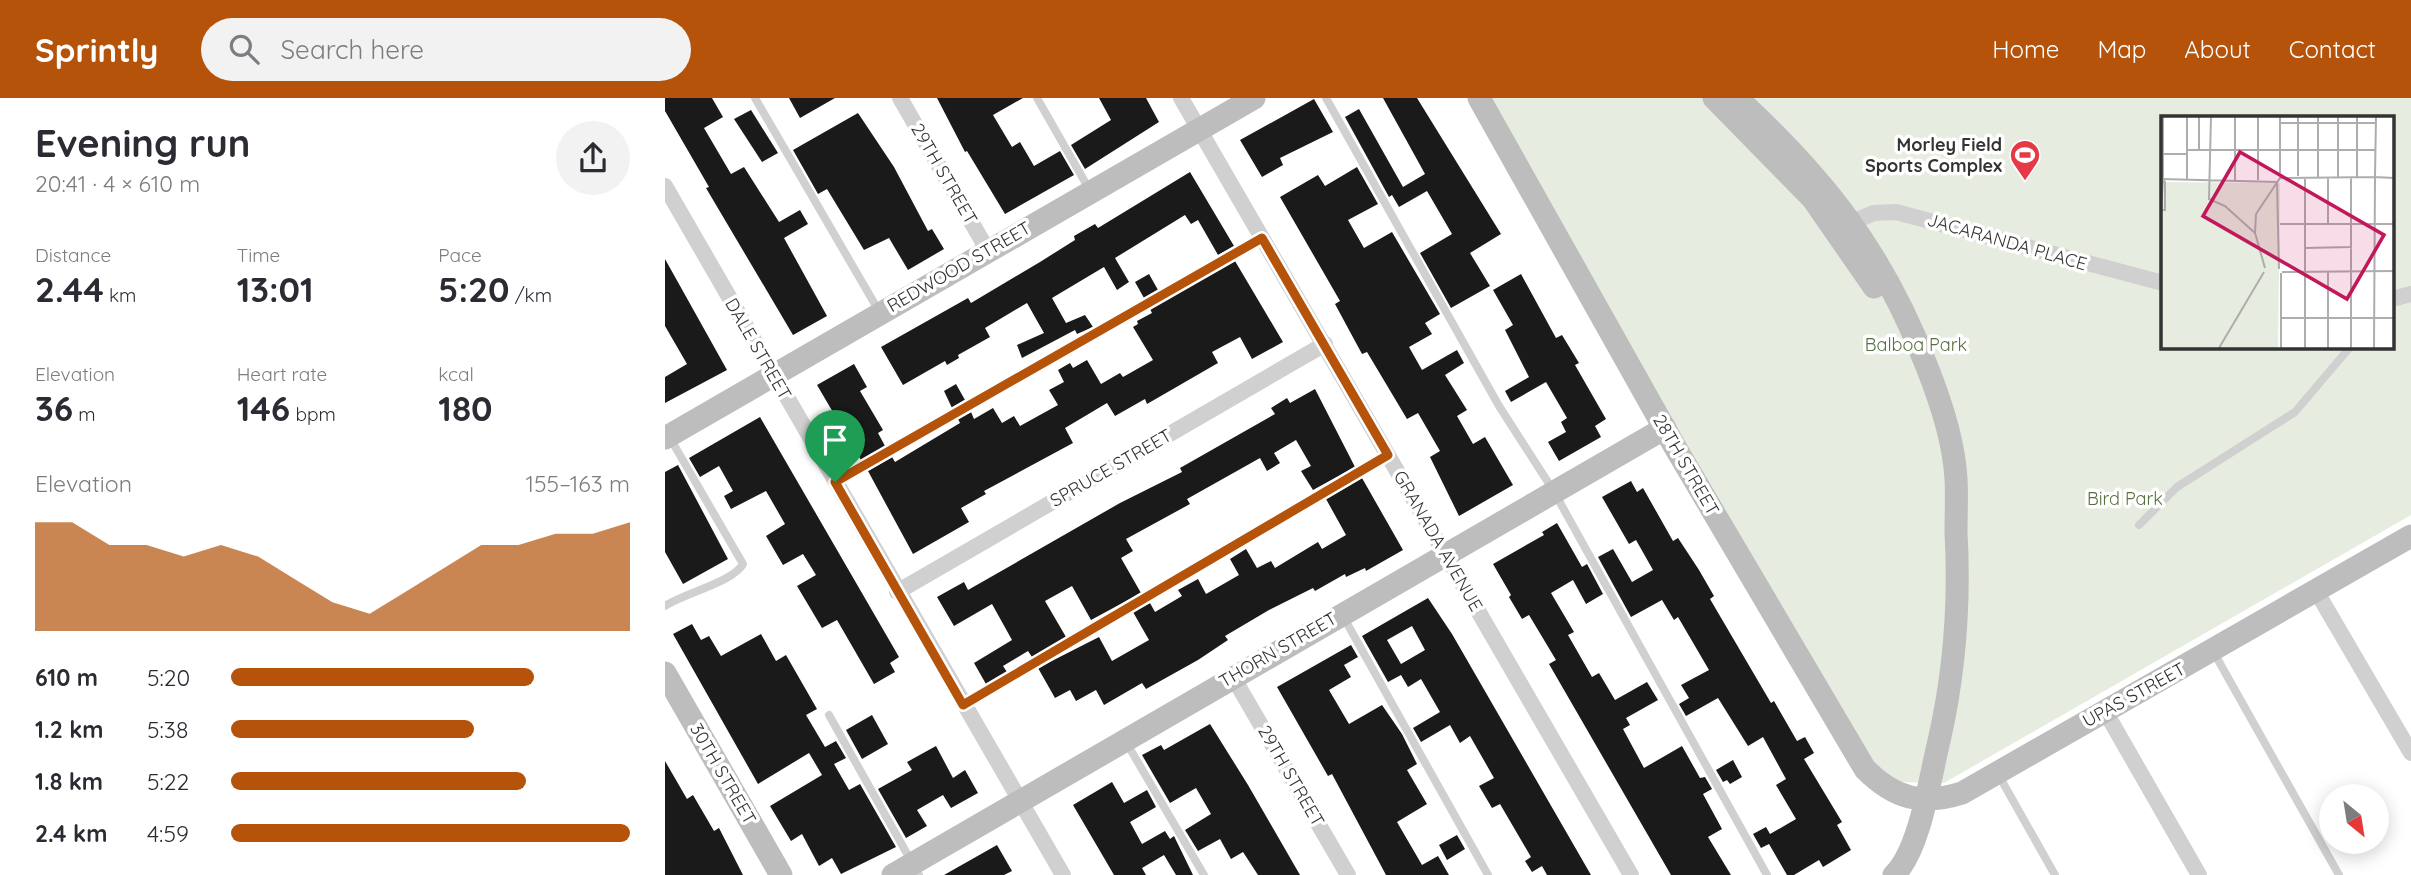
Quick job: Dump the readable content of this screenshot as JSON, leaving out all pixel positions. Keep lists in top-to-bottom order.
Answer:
{
  "streets": {
    "street": [
      "29TH STREET",
      "JACARANDA PLACE",
      "REDWOOD STREET",
      "DALE STREET",
      "28TH STREET",
      "SPRUCE STREET",
      "GRANADA AVENUE",
      "THORN STREET",
      "UPAS STREET",
      "30TH STREET"
    ]
  },
  "crossings": [
    ["29TH STREET", "REDWOOD STREET"],
    ["29TH STREET", "THORN STREET"],
    ["REDWOOD STREET", "DALE STREET"],
    ["REDWOOD STREET", "GRANADA AVENUE"],
    ["DALE STREET", "SPRUCE STREET"],
    ["DALE STREET", "THORN STREET"],
    ["28TH STREET", "THORN STREET"],
    ["28TH STREET", "UPAS STREET"],
    ["SPRUCE STREET", "GRANADA AVENUE"],
    ["GRANADA AVENUE", "THORN STREET"]
  ],
  "parks": ["Balboa Park", "Bird Park"],
  "places": {
    "sports": ["Morley Field Sports Complex"]
  },
  "north": "bottom right",
  "page": {
    "header": "Sprintly",
    "search": "Search here",
    "nav": [
      "Home",
      "Map",
      "About",
      "Contact"
    ],
    "heading": ["Evening run", "20:41 · 4 × 610 m"],
    "stats": [
      ["Distance", "2.44 km"],
      ["Time", "13:01"],
      ["Pace", "5:20 /km"],
      ["Elevation", "36 m"],
      ["Heart rate", "146 bpm"],
      ["kcal", "180"]
    ],
    "chart": ["Elevation", "155–163 m"],
    "list": [
      {
        "name": "610 m",
        "note": "5:20"
      },
      {
        "name": "1.2 km",
        "note": "5:38"
      },
      {
        "name": "1.8 km",
        "note": "5:22"
      },
      {
        "name": "2.4 km",
        "note": "4:59"
      }
    ]
  }
}
